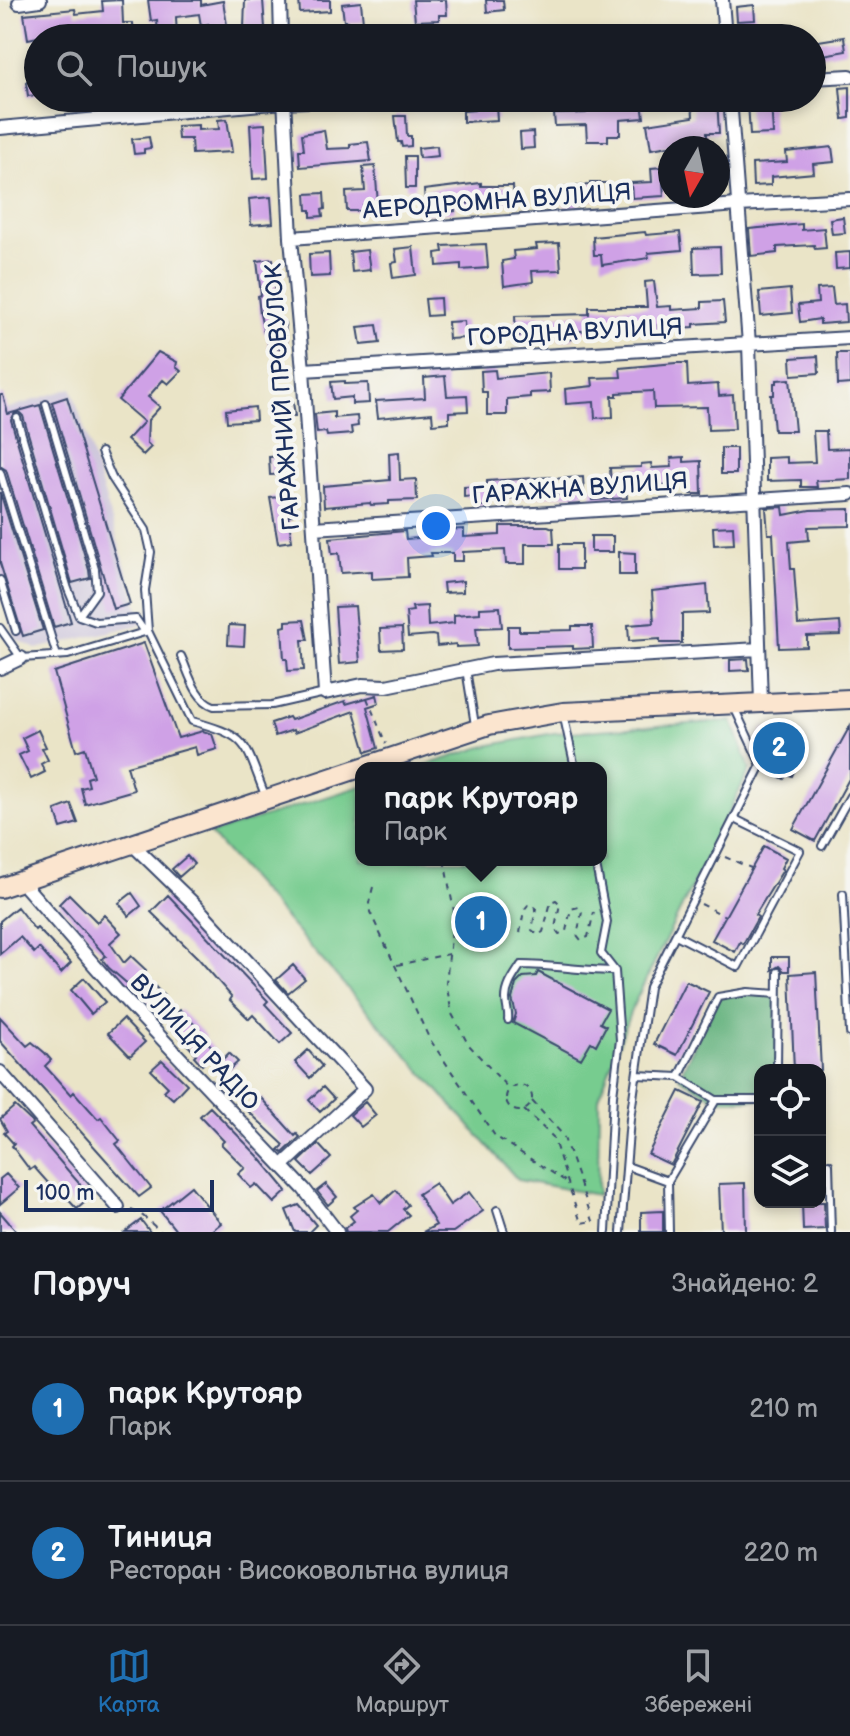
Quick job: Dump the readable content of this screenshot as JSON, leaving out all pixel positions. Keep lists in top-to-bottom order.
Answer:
{
  "streets": {
    "street": [
      "АЕРОДРОМНА ВУЛИЦЯ",
      "ГОРОДНА ВУЛИЦЯ",
      "ГАРАЖНИЙ ПРОВУЛОК",
      "ГАРАЖНА ВУЛИЦЯ",
      "ВУЛИЦЯ РАДІО"
    ]
  },
  "crossings": [
    ["АЕРОДРОМНА ВУЛИЦЯ", "ГАРАЖНИЙ ПРОВУЛОК"],
    ["ГОРОДНА ВУЛИЦЯ", "ГАРАЖНИЙ ПРОВУЛОК"],
    ["ГАРАЖНИЙ ПРОВУЛОК", "ГАРАЖНА ВУЛИЦЯ"]
  ],
  "scale_bar": "100 m",
  "north": "bottom",
  "page": {
    "search": "Пошук",
    "pins": ["2", "1"],
    "popup": ["парк Крутояр", "Парк"],
    "scale": "100 m",
    "heading": ["Поруч", "Знайдено: 2"],
    "list": [
      {
        "mark": "1",
        "name": "парк Крутояр",
        "note": "Парк",
        "value": "210 m"
      },
      {
        "mark": "2",
        "name": "Тиниця",
        "note": "Ресторан · Високовольтна вулиця",
        "value": "220 m"
      }
    ],
    "nav": ["Карта", "Маршрут", "Збережені"]
  }
}
